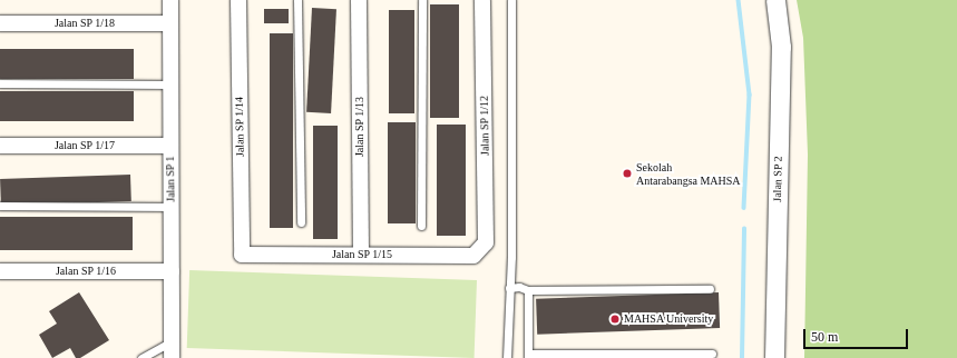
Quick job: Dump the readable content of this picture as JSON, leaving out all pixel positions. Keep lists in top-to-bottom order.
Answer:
{
  "streets": {
    "street": [
      "Jalan SP 1/18",
      "Jalan SP 1/12",
      "Jalan SP 1/14",
      "Jalan SP 1/13",
      "Jalan SP 1/17",
      "Jalan SP 1",
      "Jalan SP 2",
      "Jalan SP 1/15",
      "Jalan SP 1/16"
    ]
  },
  "crossings": [
    ["Jalan SP 1/18", "Jalan SP 1"],
    ["Jalan SP 1/12", "Jalan SP 1/15"],
    ["Jalan SP 1/14", "Jalan SP 1/15"],
    ["Jalan SP 1/13", "Jalan SP 1/15"],
    ["Jalan SP 1/17", "Jalan SP 1"],
    ["Jalan SP 1", "Jalan SP 1/16"]
  ],
  "places": ["Sekolah Antarabangsa MAHSA", "MAHSA University"],
  "scale_bar": "50 m"
}
